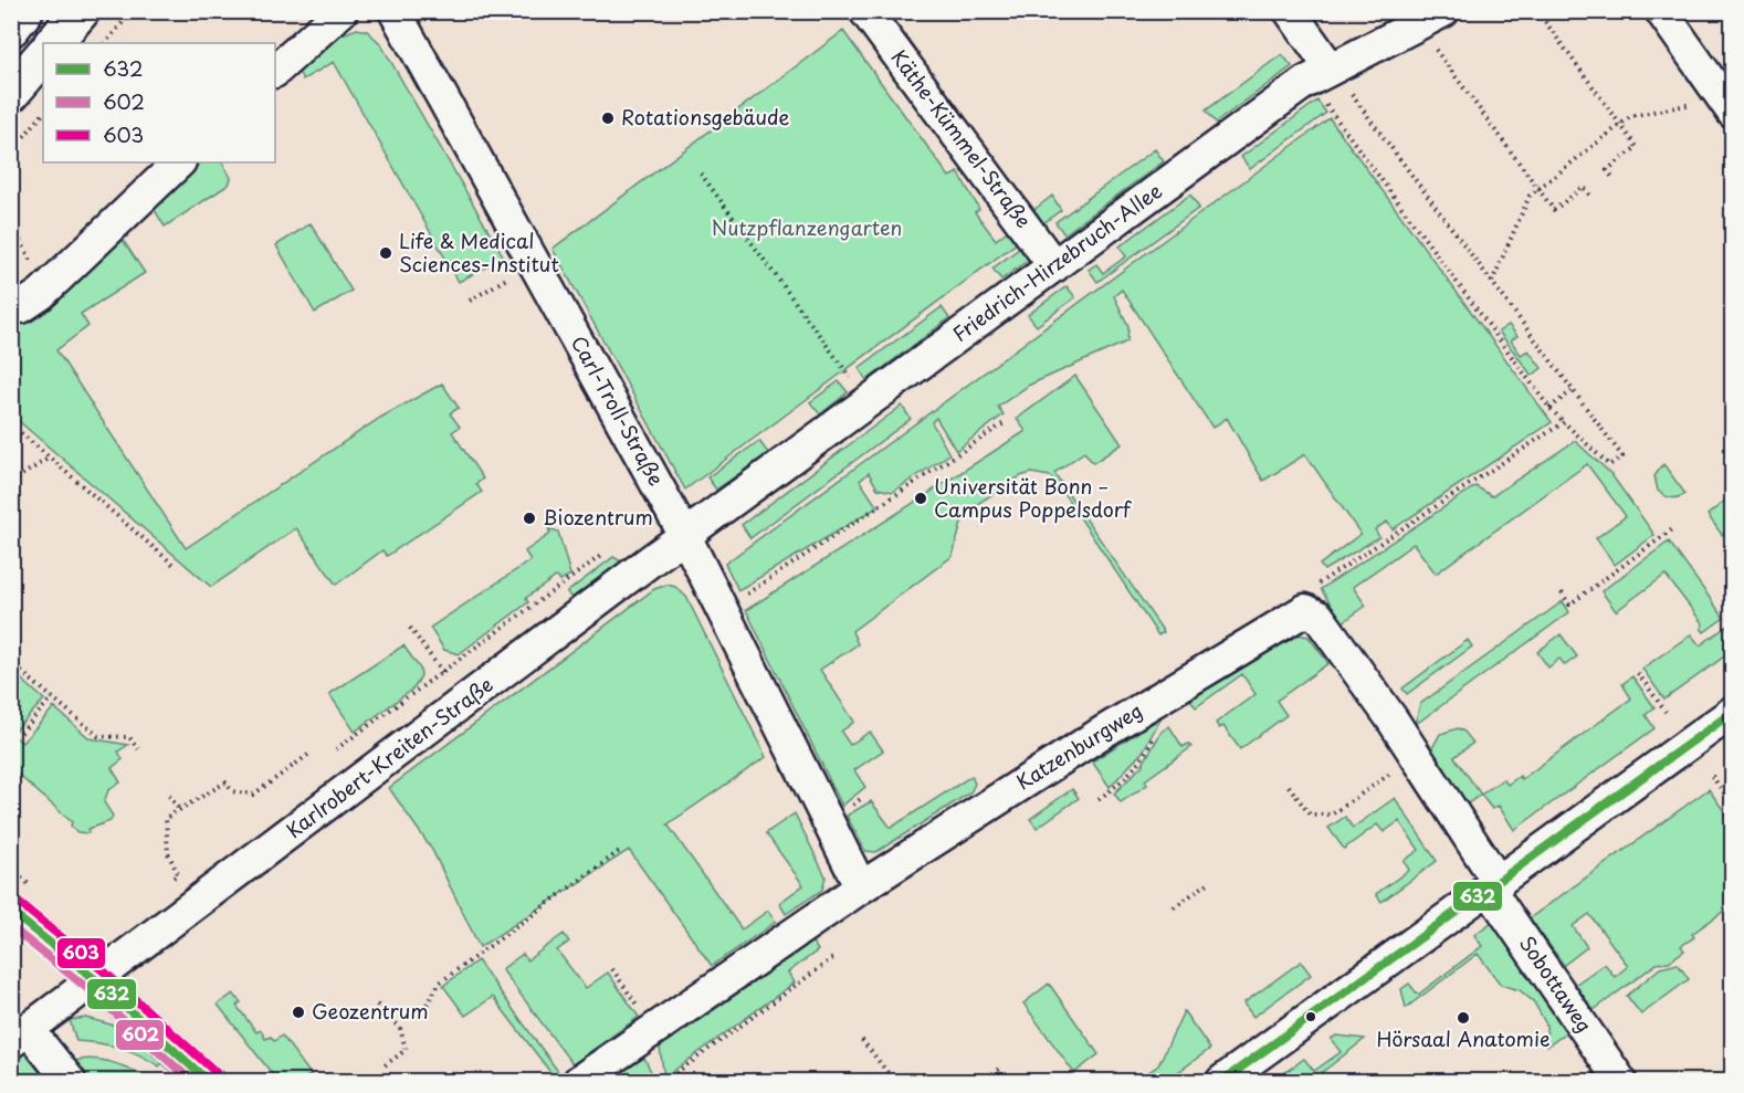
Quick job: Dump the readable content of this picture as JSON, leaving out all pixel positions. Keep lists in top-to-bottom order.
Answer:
{
  "streets": {
    "street": [
      "Käthe-Kümmel-Straße",
      "Friedrich-Hirzebruch-Allee",
      "Carl-Troll-Straße",
      "Katzenburgweg",
      "Karlrobert-Kreiten-Straße",
      "Sobottaweg"
    ]
  },
  "crossings": [
    ["Käthe-Kümmel-Straße", "Friedrich-Hirzebruch-Allee"],
    ["Friedrich-Hirzebruch-Allee", "Carl-Troll-Straße"],
    ["Friedrich-Hirzebruch-Allee", "Karlrobert-Kreiten-Straße"],
    ["Carl-Troll-Straße", "Katzenburgweg"],
    ["Carl-Troll-Straße", "Karlrobert-Kreiten-Straße"]
  ],
  "parks": ["Nutzpflanzengarten"],
  "places": [
    "Rotationsgebäude",
    "Life & Medical Sciences-Institut",
    "Universität Bonn – Campus Poppelsdorf",
    "Biozentrum",
    "Geozentrum",
    "Hörsaal Anatomie"
  ],
  "lines": ["transit line 632", "transit line 603", "transit line 602"],
  "legend": ["632", "602", "603"]
}
